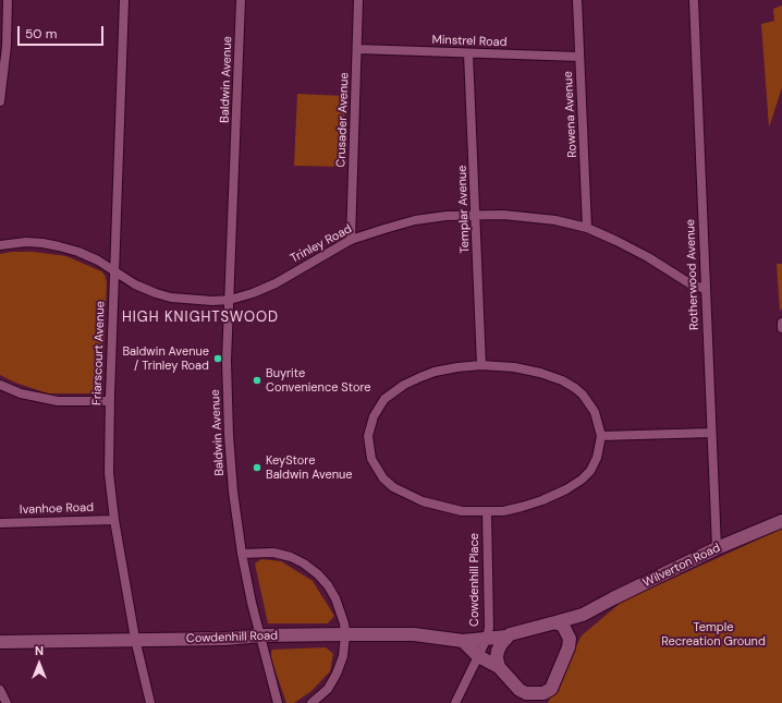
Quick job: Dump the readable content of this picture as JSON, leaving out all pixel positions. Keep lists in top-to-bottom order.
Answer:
{
  "streets": {
    "street": [
      "Minstrel Road",
      "Baldwin Avenue",
      "Rowena Avenue",
      "Crusader Avenue",
      "Templar Avenue",
      "Trinley Road",
      "Rotherwood Avenue",
      "Friarscourt Avenue",
      "Ivanhoe Road",
      "Wilverton Road",
      "Cowdenhill Place",
      "Cowdenhill Road"
    ]
  },
  "crossings": [
    ["Minstrel Road", "Rowena Avenue"],
    ["Minstrel Road", "Crusader Avenue"],
    ["Minstrel Road", "Templar Avenue"],
    ["Baldwin Avenue", "Trinley Road"],
    ["Baldwin Avenue", "Cowdenhill Road"],
    ["Rowena Avenue", "Trinley Road"],
    ["Crusader Avenue", "Trinley Road"],
    ["Templar Avenue", "Trinley Road"],
    ["Trinley Road", "Rotherwood Avenue"],
    ["Trinley Road", "Friarscourt Avenue"],
    ["Rotherwood Avenue", "Wilverton Road"],
    ["Friarscourt Avenue", "Ivanhoe Road"],
    ["Friarscourt Avenue", "Cowdenhill Road"],
    ["Wilverton Road", "Cowdenhill Road"],
    ["Cowdenhill Place", "Cowdenhill Road"]
  ],
  "districts": ["HIGH KNIGHTSWOOD"],
  "parks": ["Temple Recreation Ground"],
  "places": ["Baldwin Avenue / Trinley Road", "Buyrite Convenience Store", "KeyStore Baldwin Avenue"],
  "scale_bar": "50 m",
  "north": "top"
}
